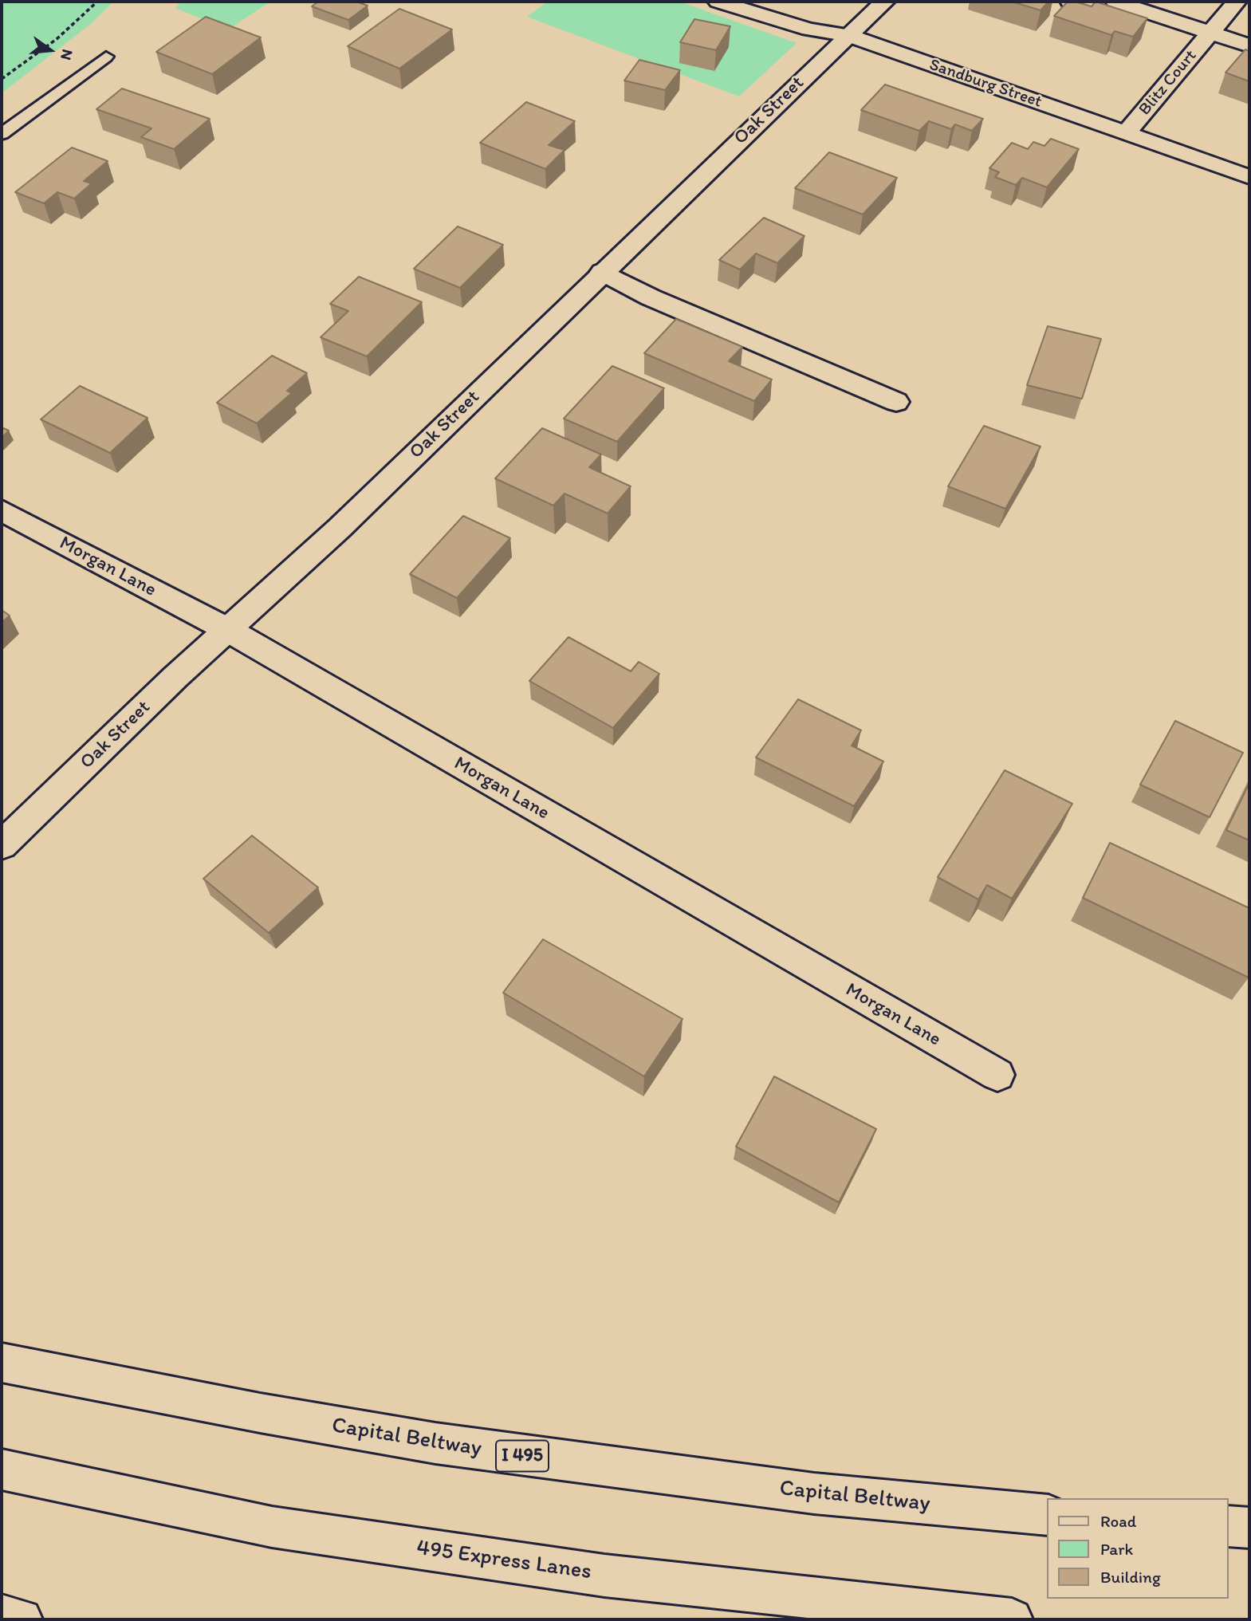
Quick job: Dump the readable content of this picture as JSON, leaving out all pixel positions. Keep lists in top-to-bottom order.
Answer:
{
  "streets": {
    "main road": [
      "Blitz Court",
      "Sandburg Street",
      "Oak Street",
      "Morgan Lane",
      "Capital Beltway",
      "I 495",
      "495 Express Lanes"
    ]
  },
  "crossings": [
    ["Blitz Court", "Sandburg Street"],
    ["Sandburg Street", "Oak Street"],
    ["Oak Street", "Morgan Lane"]
  ],
  "legend": ["Road", "Park", "Building"],
  "north": "right"
}
